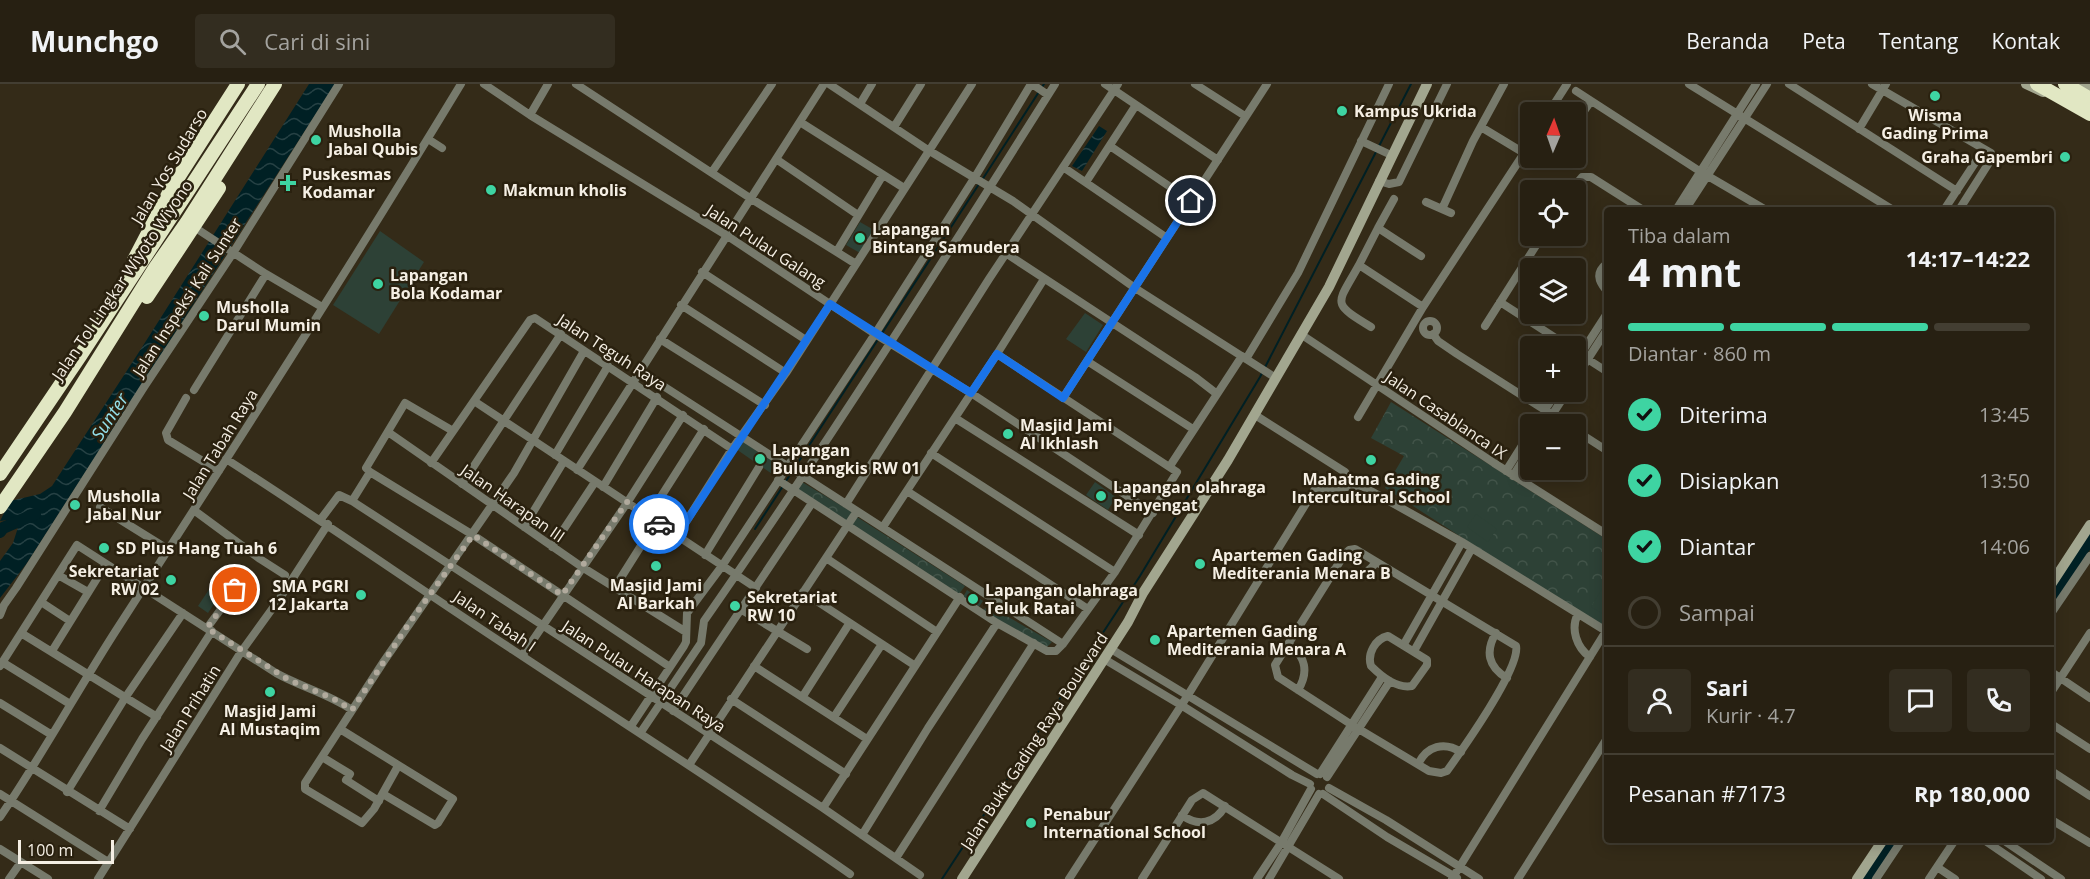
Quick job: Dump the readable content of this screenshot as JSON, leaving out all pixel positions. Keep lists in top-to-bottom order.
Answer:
{
  "streets": {
    "highway": ["Jalan Yos Sudarso", "Jalan Tol Lingkar Wiyoto Wiyono"],
    "street": [
      "Jalan Pulau Galang",
      "Jalan Inspeksi Kali Sunter",
      "Jalan Teguh Raya",
      "Jalan Casablanca IX",
      "Jalan Tabah Raya",
      "Jalan Harapan III",
      "Jalan Tabah I",
      "Jalan Pulau Harapan Raya",
      "Jalan Prihatin",
      "Jalan Bukit Gading Raya Boulevard"
    ]
  },
  "crossings": [
    ["Jalan Teguh Raya", "Jalan Harapan III"],
    ["Jalan Casablanca IX", "Jalan Bukit Gading Raya Boulevard"],
    ["Jalan Tabah Raya", "Jalan Tabah I"],
    ["Jalan Tabah I", "Jalan Prihatin"],
    ["Jalan Pulau Harapan Raya", "Jalan Prihatin"]
  ],
  "water": ["Sunter"],
  "places": {
    "other": [
      "Wisma Gading Prima",
      "Kampus Ukrida",
      "Musholla Jabal Qubis",
      "Graha Gapembri",
      "Makmun kholis",
      "Lapangan Bintang Samudera",
      "Lapangan Bola Kodamar",
      "Musholla Darul Mumin",
      "Masjid Jami Al Ikhlash",
      "Lapangan Bulutangkis RW 01",
      "Mahatma Gading Intercultural School",
      "Lapangan olahraga Penyengat",
      "Musholla Jabal Nur",
      "SD Plus Hang Tuah 6",
      "Apartemen Gading Mediterania Menara B",
      "Masjid Jami Al Barkah",
      "Sekretariat RW 02",
      "SMA PGRI 12 Jakarta",
      "Lapangan olahraga Teluk Ratai",
      "Sekretariat RW 10",
      "Apartemen Gading Mediterania Menara A",
      "Masjid Jami Al Mustaqim",
      "Penabur International School"
    ],
    "health": ["Puskesmas Kodamar"]
  },
  "scale_bar": "100 m",
  "north": "top",
  "page": {
    "header": "Munchgo",
    "search": "Cari di sini",
    "nav": [
      "Beranda",
      "Peta",
      "Tentang",
      "Kontak"
    ],
    "map_buttons": ["+", "−"],
    "heading": ["4 mnt", "Tiba dalam", "14:17–14:22"],
    "panel": [
      "Sari",
      "Kurir · 4.7",
      "Pesanan #7173",
      "Rp 180,000"
    ],
    "bar": "Diantar · 860 m",
    "list": [
      ["Diterima", "13:45"],
      ["Disiapkan", "13:50"],
      ["Diantar", "14:06"],
      "Sampai"
    ],
    "scale": "100 m"
  }
}
